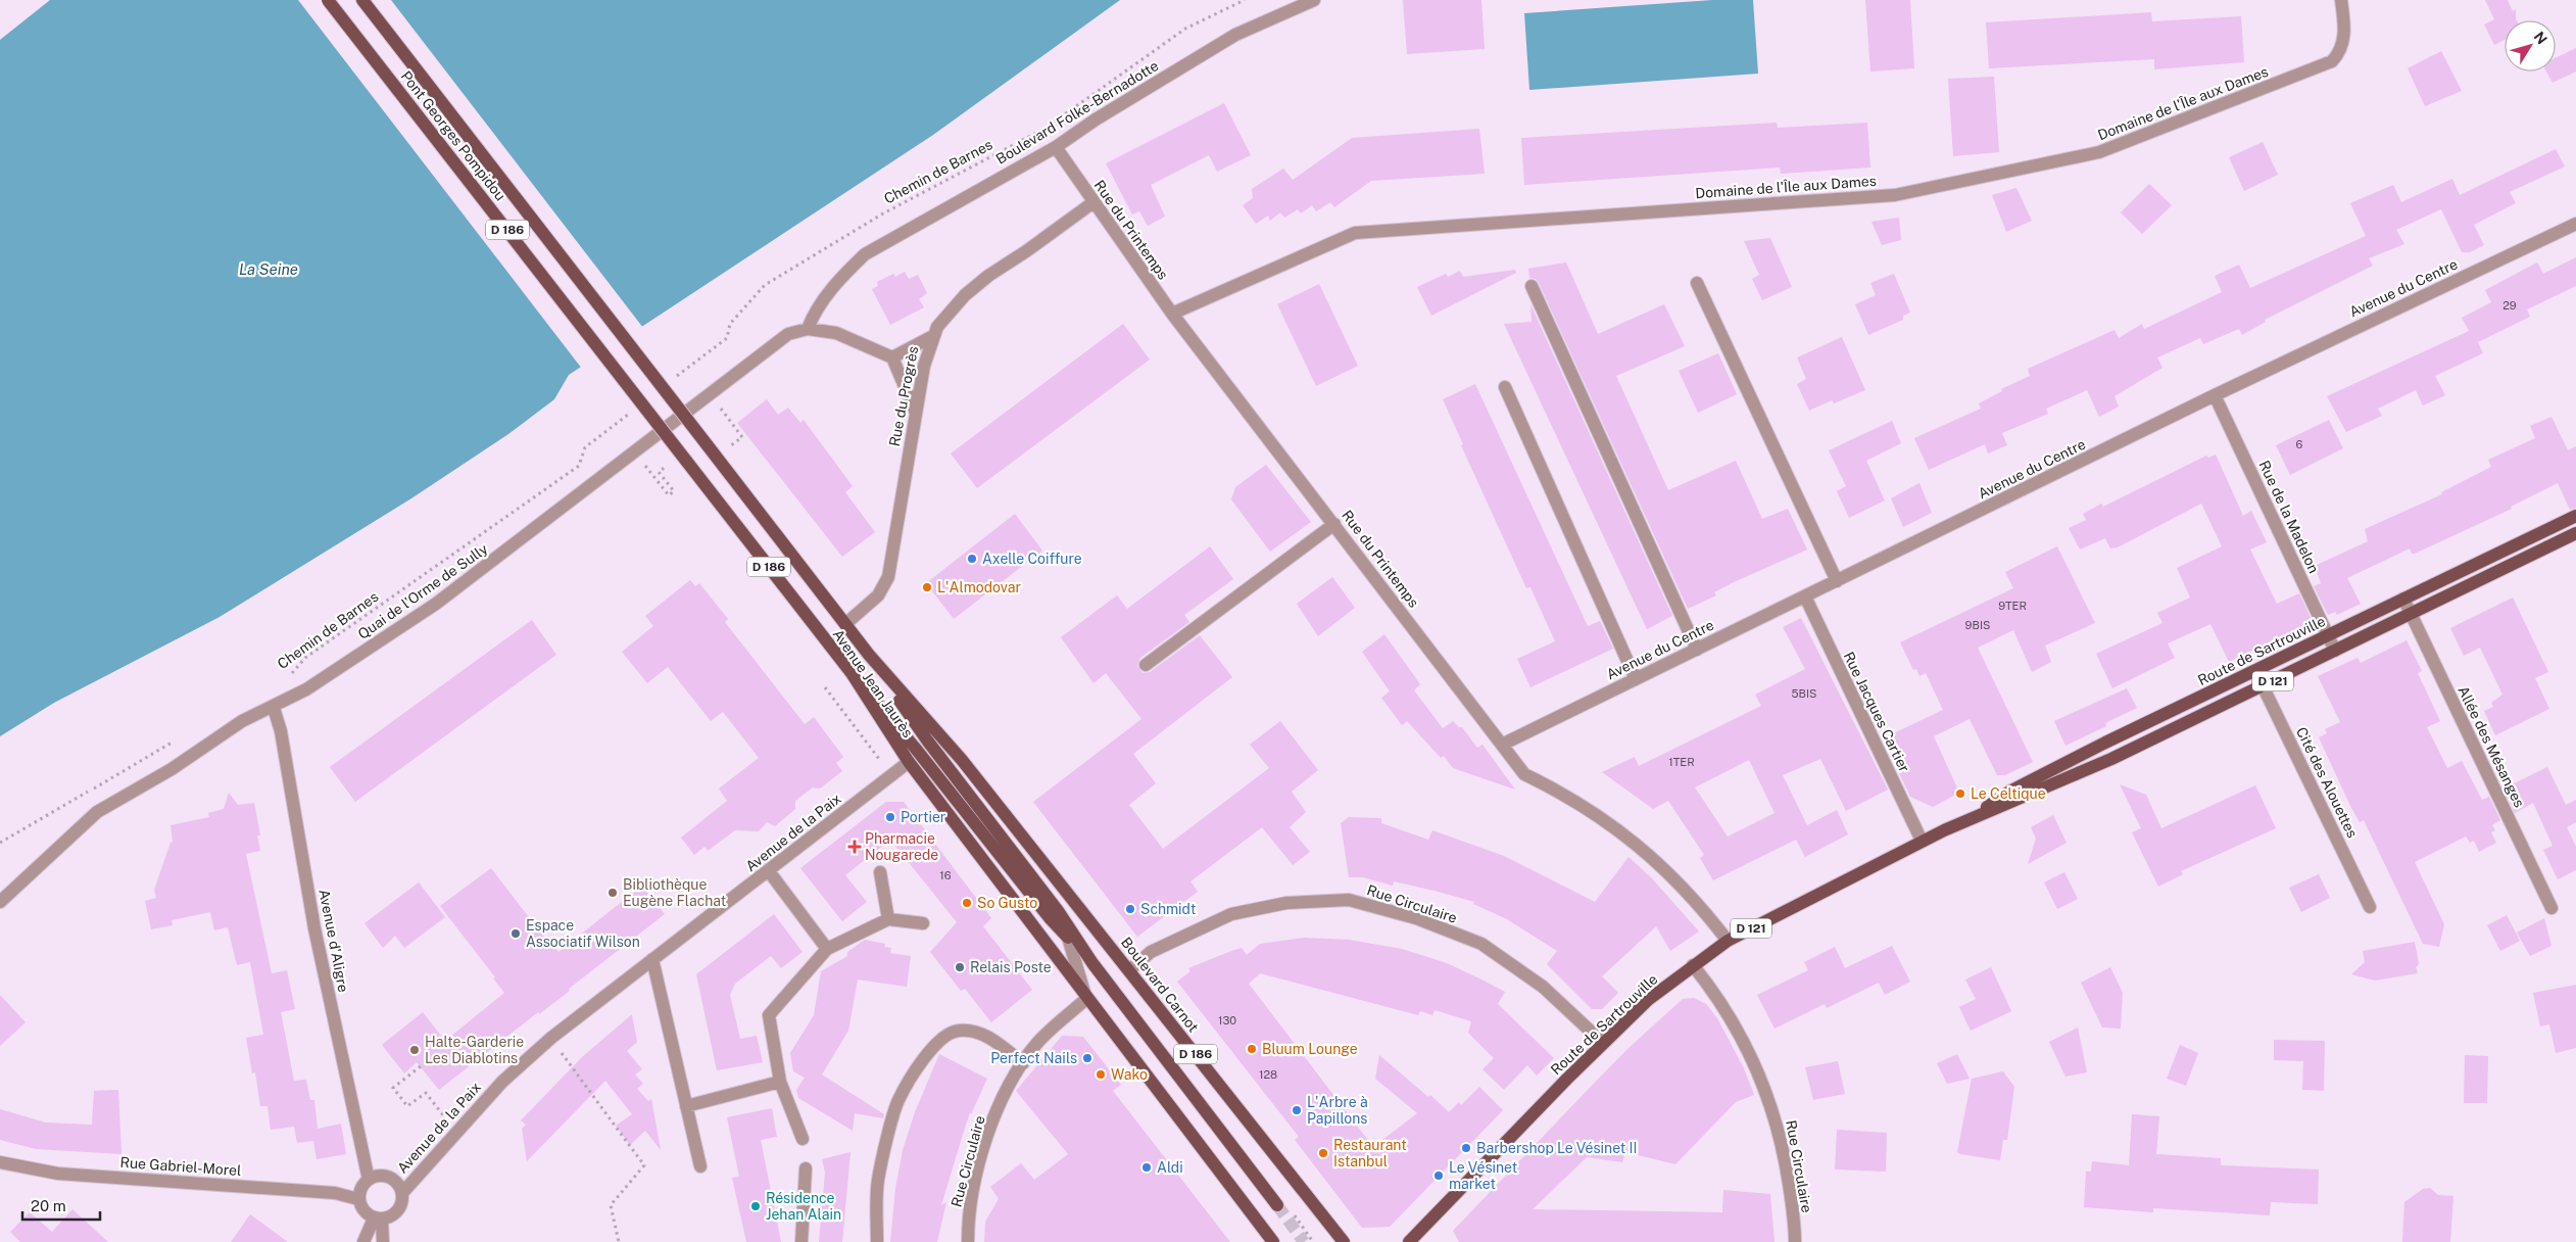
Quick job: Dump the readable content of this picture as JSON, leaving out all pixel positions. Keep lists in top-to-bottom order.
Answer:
{
  "streets": {
    "main road": [
      "Pont Georges Pompidou",
      "D 186",
      "Route de Sartrouville",
      "D 121",
      "Avenue Jean Jaurès",
      "Boulevard Carnot"
    ],
    "street": [
      "Domaine de l'Île aux Dames",
      "Boulevard Folke-Bernadotte",
      "Rue du Printemps",
      "Avenue du Centre",
      "Rue du Progrès",
      "Rue de la Madelon",
      "Quai de l'Orme de Sully",
      "Rue Jacques Cartier",
      "Allée des Mésanges",
      "Cité des Alouettes",
      "Avenue de la Paix",
      "Rue Circulaire",
      "Avenue d'Aligre",
      "Rue Gabriel-Morel"
    ],
    "path": ["Chemin de Barnes"]
  },
  "crossings": [
    ["Domaine de l'Île aux Dames", "Rue du Printemps"],
    ["Boulevard Folke-Bernadotte", "Rue du Printemps"],
    ["Boulevard Folke-Bernadotte", "Quai de l'Orme de Sully"],
    ["Pont Georges Pompidou", "Avenue Jean Jaurès"],
    ["D 186", "Avenue Jean Jaurès"],
    ["D 186", "Rue Circulaire"],
    ["Rue du Printemps", "Avenue du Centre"],
    ["Rue du Printemps", "Rue du Progrès"],
    ["Rue du Printemps", "Route de Sartrouville"],
    ["Avenue du Centre", "Rue de la Madelon"],
    ["Avenue du Centre", "Rue Jacques Cartier"],
    ["Rue du Progrès", "Avenue Jean Jaurès"],
    ["Rue de la Madelon", "Route de Sartrouville"],
    ["Quai de l'Orme de Sully", "Avenue d'Aligre"],
    ["Route de Sartrouville", "Rue Jacques Cartier"],
    ["Route de Sartrouville", "Allée des Mésanges"],
    ["Route de Sartrouville", "Cité des Alouettes"],
    ["Route de Sartrouville", "Rue Circulaire"],
    ["Avenue Jean Jaurès", "Avenue de la Paix"],
    ["Avenue Jean Jaurès", "Rue Circulaire"],
    ["Avenue Jean Jaurès", "Boulevard Carnot"],
    ["Avenue de la Paix", "Avenue d'Aligre"],
    ["Avenue de la Paix", "Rue Gabriel-Morel"],
    ["Rue Circulaire", "Boulevard Carnot"],
    ["Avenue d'Aligre", "Rue Gabriel-Morel"]
  ],
  "water": ["La Seine"],
  "places": {
    "other": [
      "Axelle Coiffure",
      "L'Almodovar",
      "Le Celtique",
      "Portier",
      "Bibliothèque Eugène Flachat",
      "So Gusto",
      "Schmidt",
      "Espace Associatif Wilson",
      "Relais Poste",
      "Bluum Lounge",
      "Halte-Garderie Les Diablotins",
      "Perfect Nails",
      "Wako",
      "L'Arbre à Papillons",
      "Barbershop Le Vésinet II",
      "Restaurant Istanbul",
      "Aldi",
      "Le Vésinet market",
      "Résidence Jehan Alain"
    ],
    "health": ["Pharmacie Nougarede"]
  },
  "house_numbers": [
    "29",
    "6",
    "9TER",
    "9BIS",
    "5BIS",
    "1TER",
    "16",
    "130",
    "128"
  ],
  "scale_bar": "20 m",
  "north": "top right"
}
